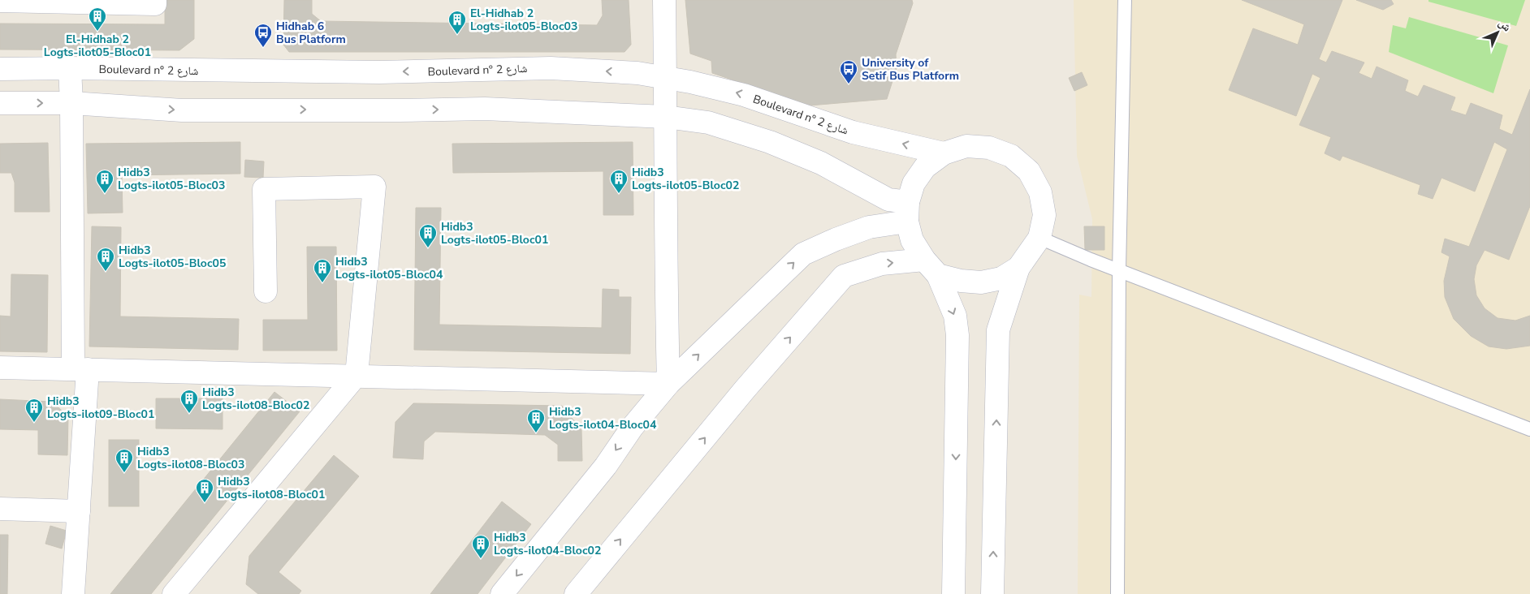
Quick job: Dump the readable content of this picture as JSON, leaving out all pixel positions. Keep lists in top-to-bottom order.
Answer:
{
  "streets": {
    "street": ["Boulevard n° شارع 2"]
  },
  "places": {
    "building": [
      "El-Hidhab 2 Logts-ilot05-Bloc01",
      "El-Hidhab 2 Logts-ilot05-Bloc03",
      "Hidb3 Logts-ilot05-Bloc03",
      "Hidb3 Logts-ilot05-Bloc02",
      "Hidb3 Logts-ilot05-Bloc01",
      "Hidb3 Logts-ilot05-Bloc05",
      "Hidb3 Logts-ilot05-Bloc04",
      "Hidb3 Logts-ilot08-Bloc02",
      "Hidb3 Logts-ilot09-Bloc01",
      "Hidb3 Logts-ilot04-Bloc04",
      "Hidb3 Logts-ilot08-Bloc03",
      "Hidb3 Logts-ilot08-Bloc01",
      "Hidb3 Logts-ilot04-Bloc02"
    ],
    "bus stop": ["Hidhab 6 Bus Platform", "University of Setif Bus Platform"]
  },
  "north": "top right"
}
